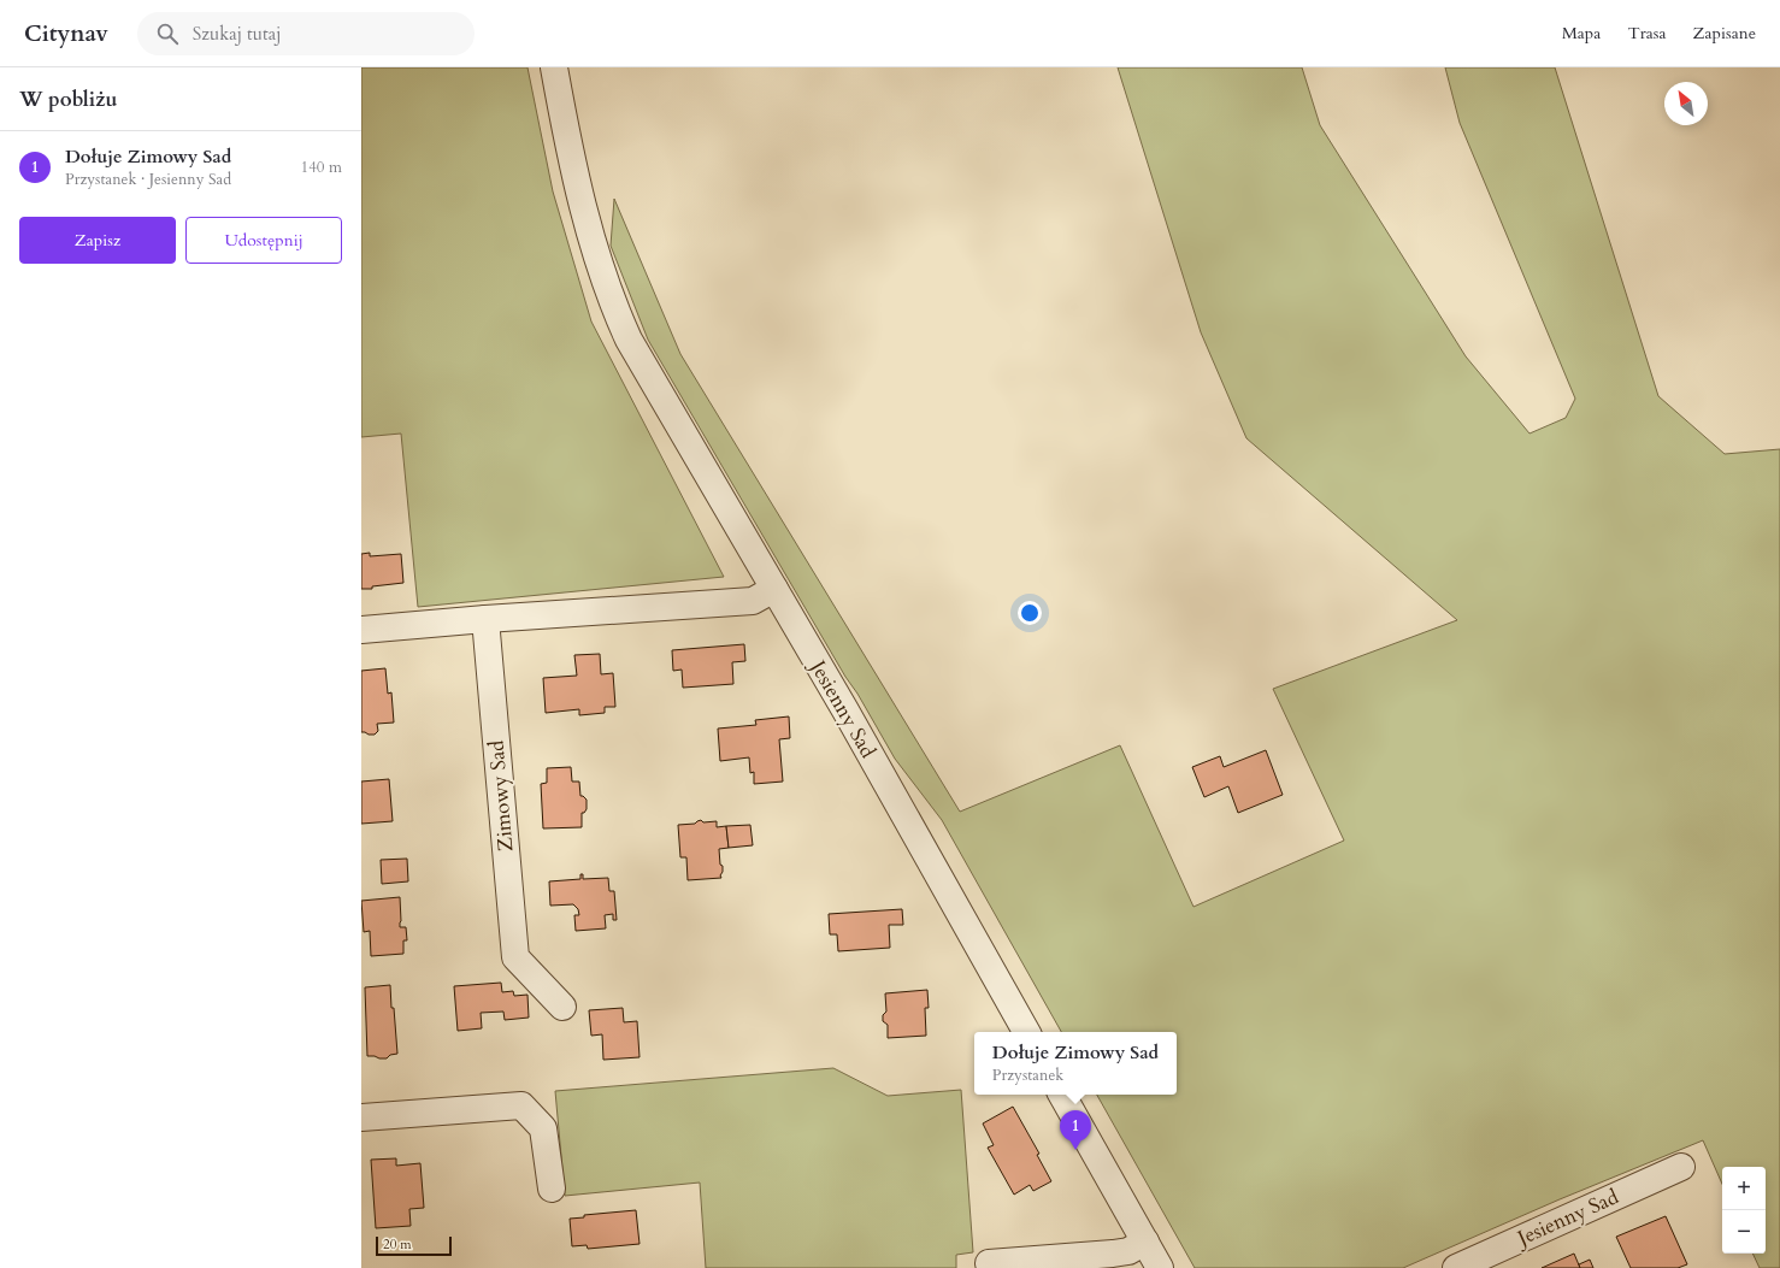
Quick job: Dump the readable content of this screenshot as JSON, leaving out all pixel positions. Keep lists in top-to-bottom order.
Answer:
{
  "streets": {
    "street": ["Jesienny Sad", "Zimowy Sad"]
  },
  "scale_bar": "20 m",
  "north": "top left",
  "page": {
    "header": "Citynav",
    "search": "Szukaj tutaj",
    "nav": ["Mapa", "Trasa", "Zapisane"],
    "heading": "W pobliżu",
    "list": [
      {
        "mark": "1",
        "name": "Dołuje Zimowy Sad",
        "note": "Przystanek · Jesienny Sad",
        "value": "140 m"
      }
    ],
    "buttons": ["Zapisz", "Udostępnij"],
    "popup": ["Dołuje Zimowy Sad", "Przystanek"],
    "pins": "1",
    "map_buttons": ["+", "−"],
    "scale": "20 m"
  }
}
